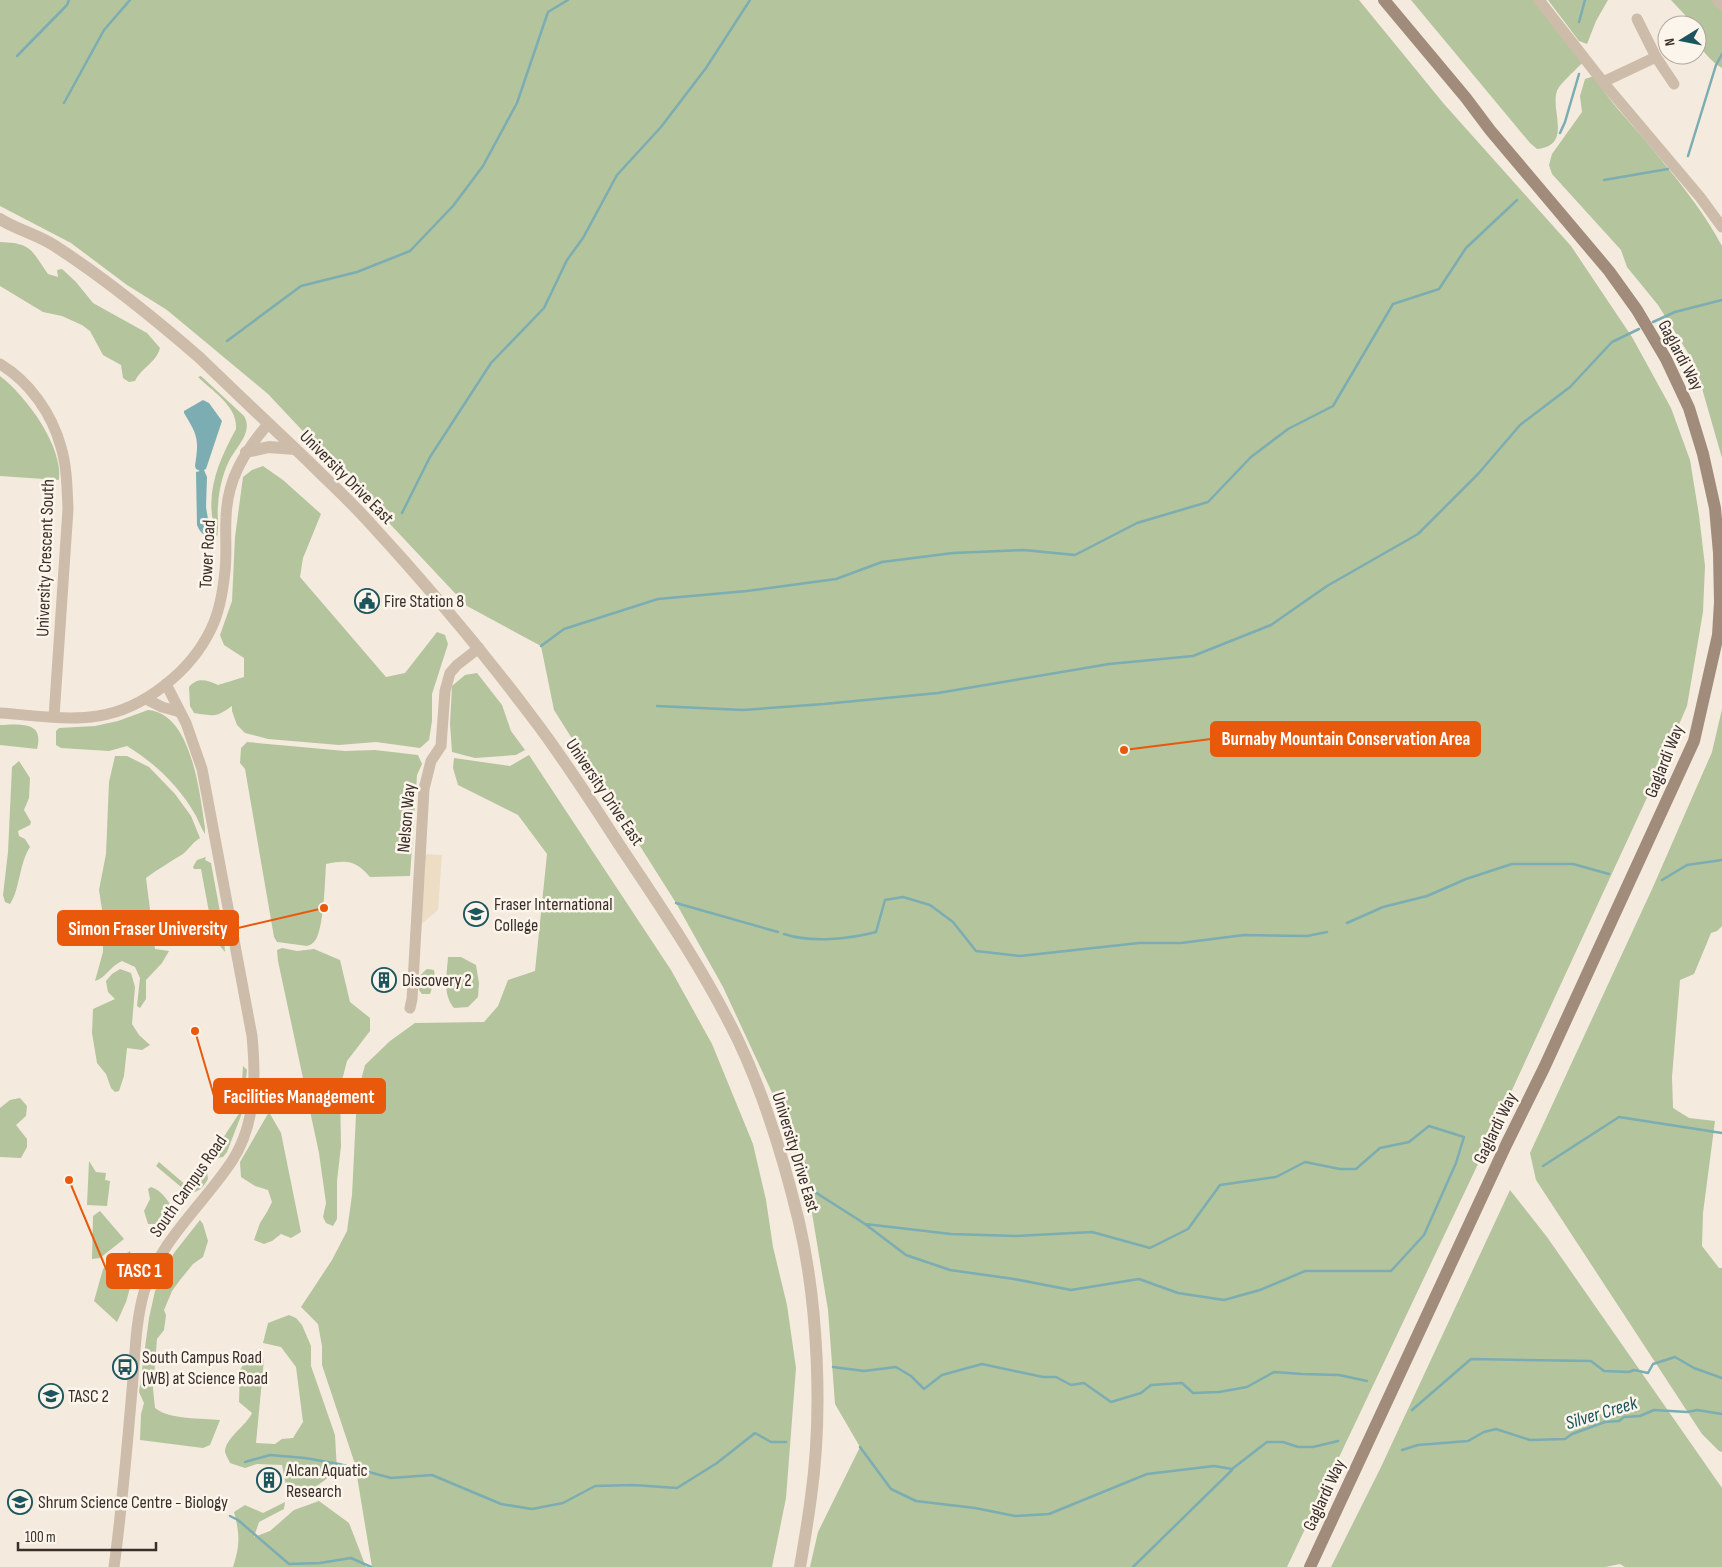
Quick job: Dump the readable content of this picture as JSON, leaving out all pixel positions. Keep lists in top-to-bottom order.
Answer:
{
  "streets": {
    "main road": ["Gaglardi Way"],
    "street": [
      "University Drive East",
      "Tower Road",
      "University Crescent South",
      "Nelson Way",
      "South Campus Road"
    ]
  },
  "crossings": [
    ["University Drive East", "Tower Road"],
    ["University Drive East", "Nelson Way"],
    ["Tower Road", "University Crescent South"],
    ["Tower Road", "South Campus Road"]
  ],
  "water": ["Silver Creek"],
  "places": {
    "public building": ["Fire Station 8"],
    "other": [
      "Burnaby Mountain Conservation Area",
      "Simon Fraser University",
      "Facilities Management",
      "TASC 1"
    ],
    "school or university": ["Fraser International College", "TASC 2", "Shrum Science Centre - Biology"],
    "building": ["Discovery 2", "Alcan Aquatic Research"],
    "bus stop": ["South Campus Road (WB) at Science Road"]
  },
  "scale_bar": "100 m",
  "north": "left"
}
